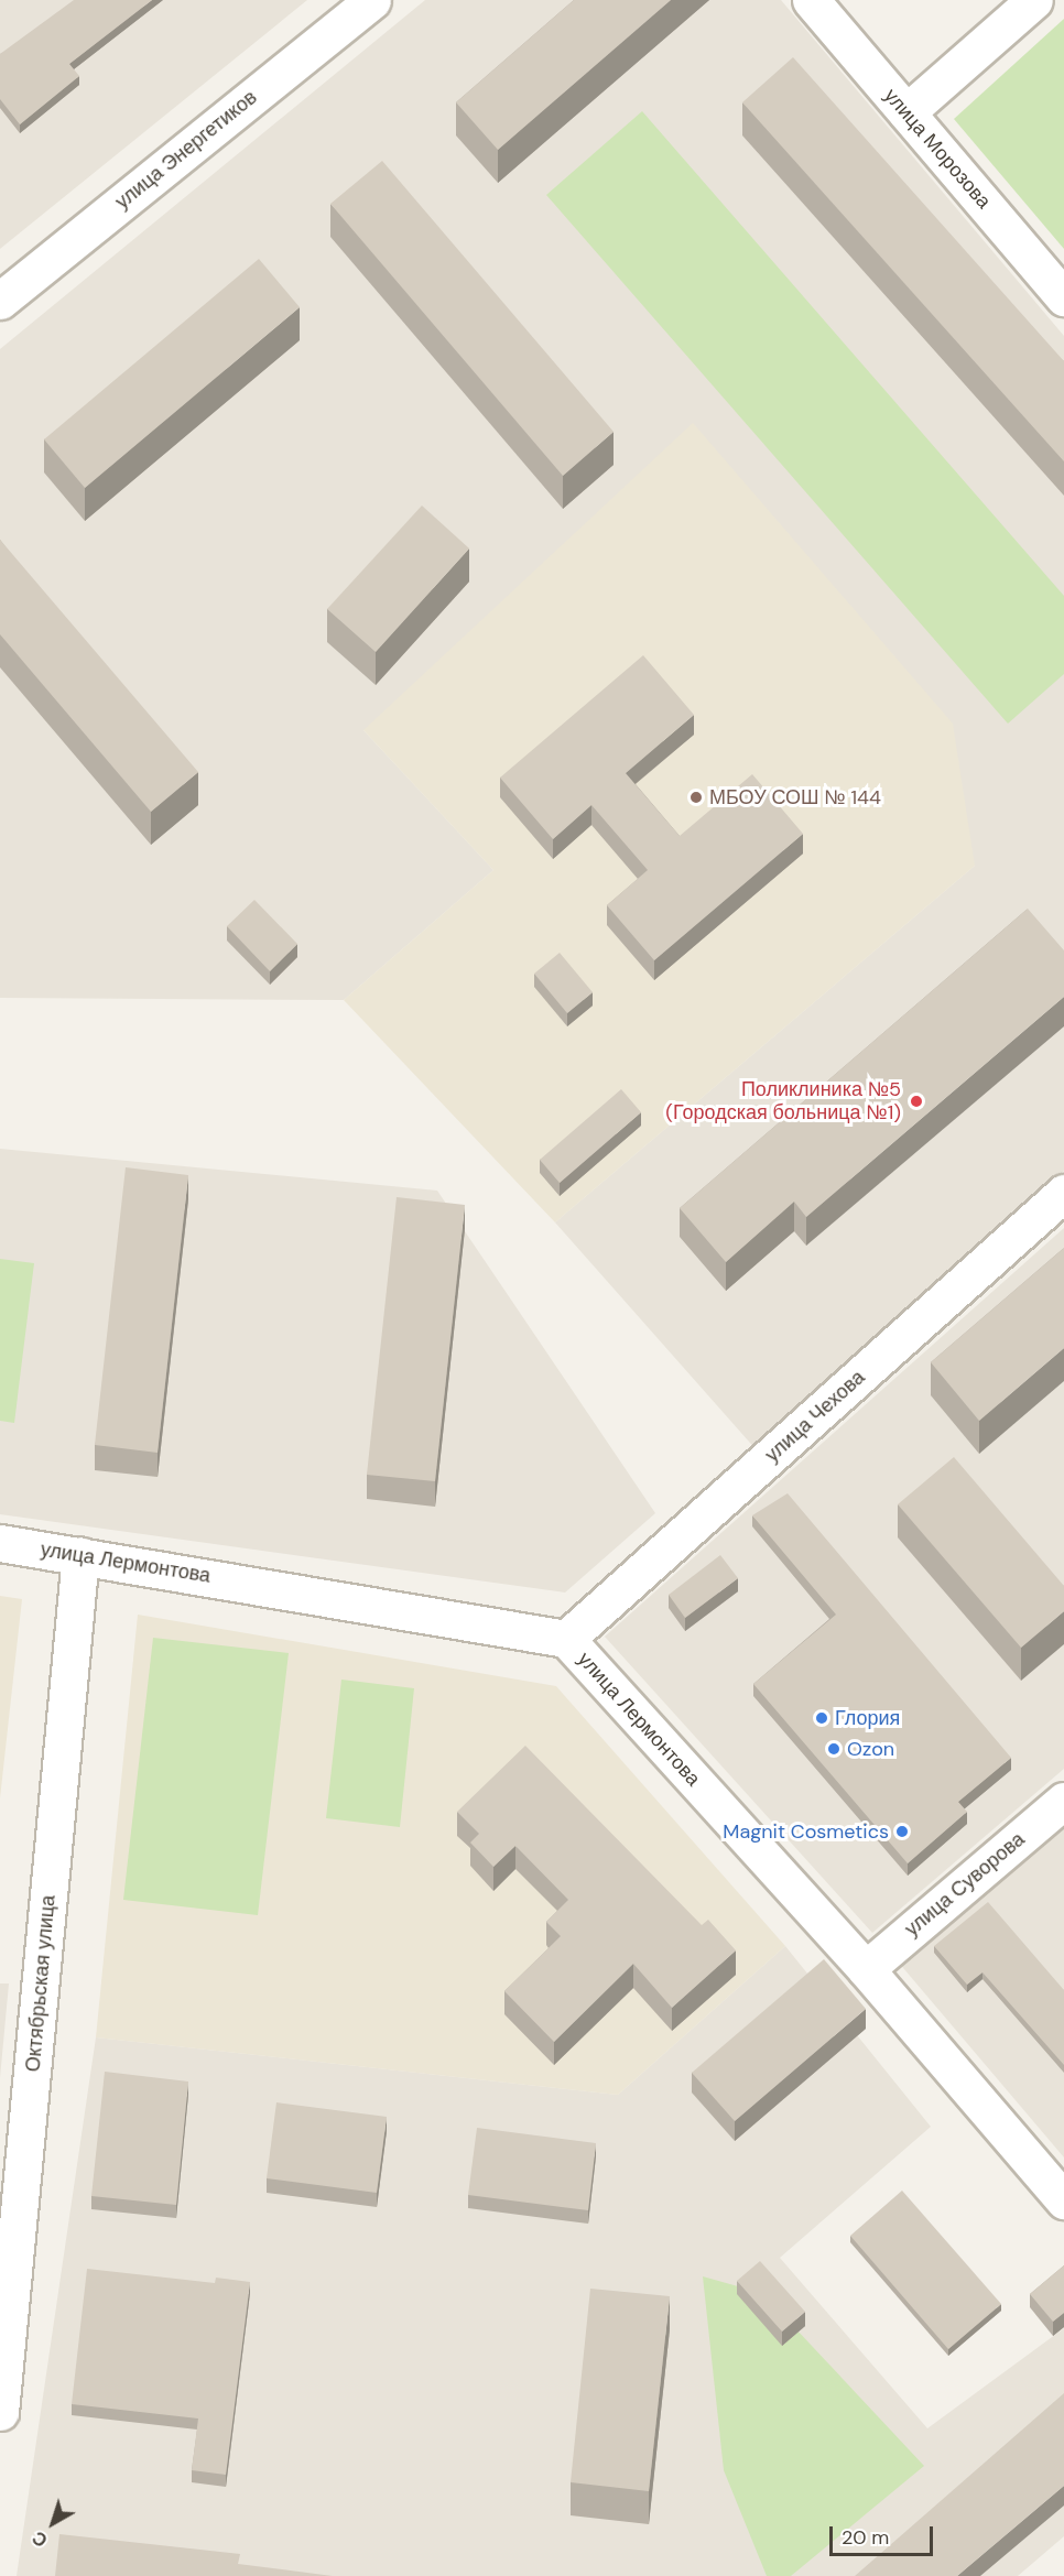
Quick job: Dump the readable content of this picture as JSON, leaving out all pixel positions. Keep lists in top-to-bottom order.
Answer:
{
  "streets": {
    "street": [
      "улица Морозова",
      "улица Энергетиков",
      "улица Чехова",
      "улица Лермонтова",
      "улица Суворова",
      "Октябрьская улица"
    ]
  },
  "crossings": [
    ["улица Чехова", "улица Лермонтова"],
    ["улица Лермонтова", "улица Суворова"],
    ["улица Лермонтова", "Октябрьская улица"]
  ],
  "places": [
    "МБОУ СОШ № 144",
    "Поликлиника №5 (Городская больница №1)",
    "Глория",
    "Ozon",
    "Magnit Cosmetics"
  ],
  "scale_bar": "20 m",
  "north": "bottom left"
}
